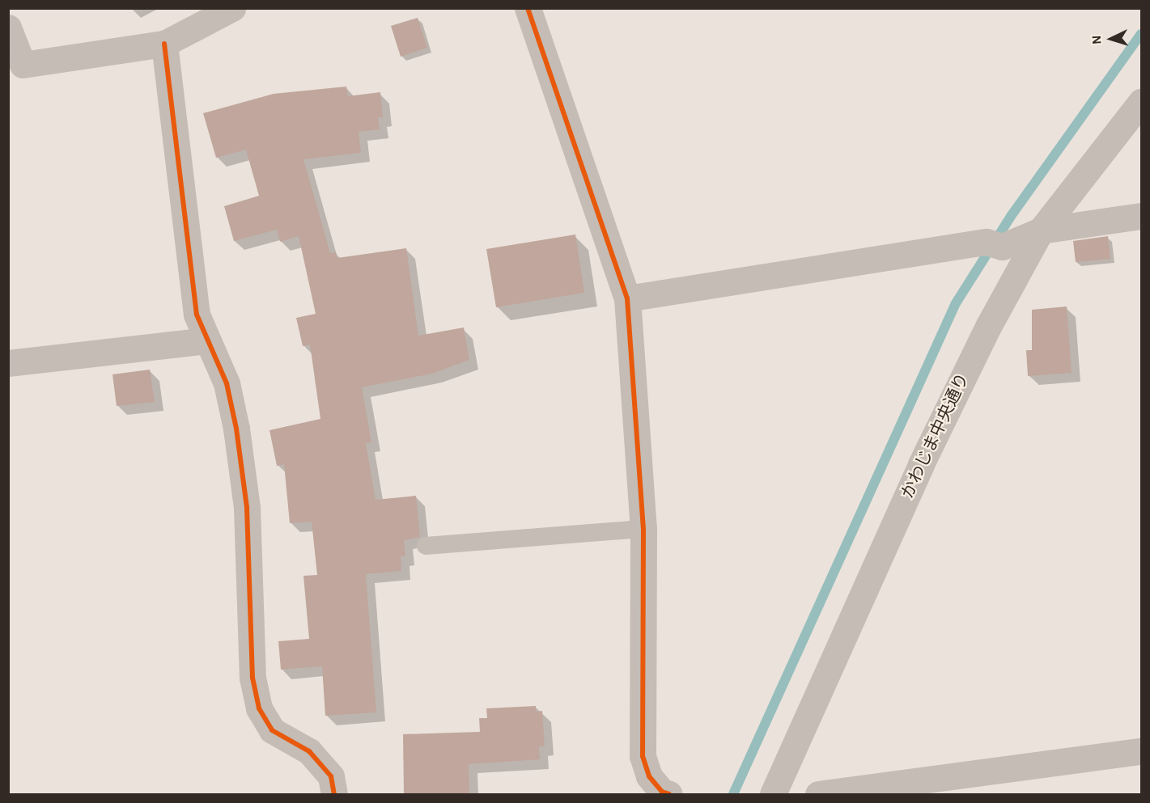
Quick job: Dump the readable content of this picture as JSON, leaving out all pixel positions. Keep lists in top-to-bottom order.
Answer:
{
  "streets": {
    "street": ["かわじま中央通り"]
  },
  "north": "left"
}
